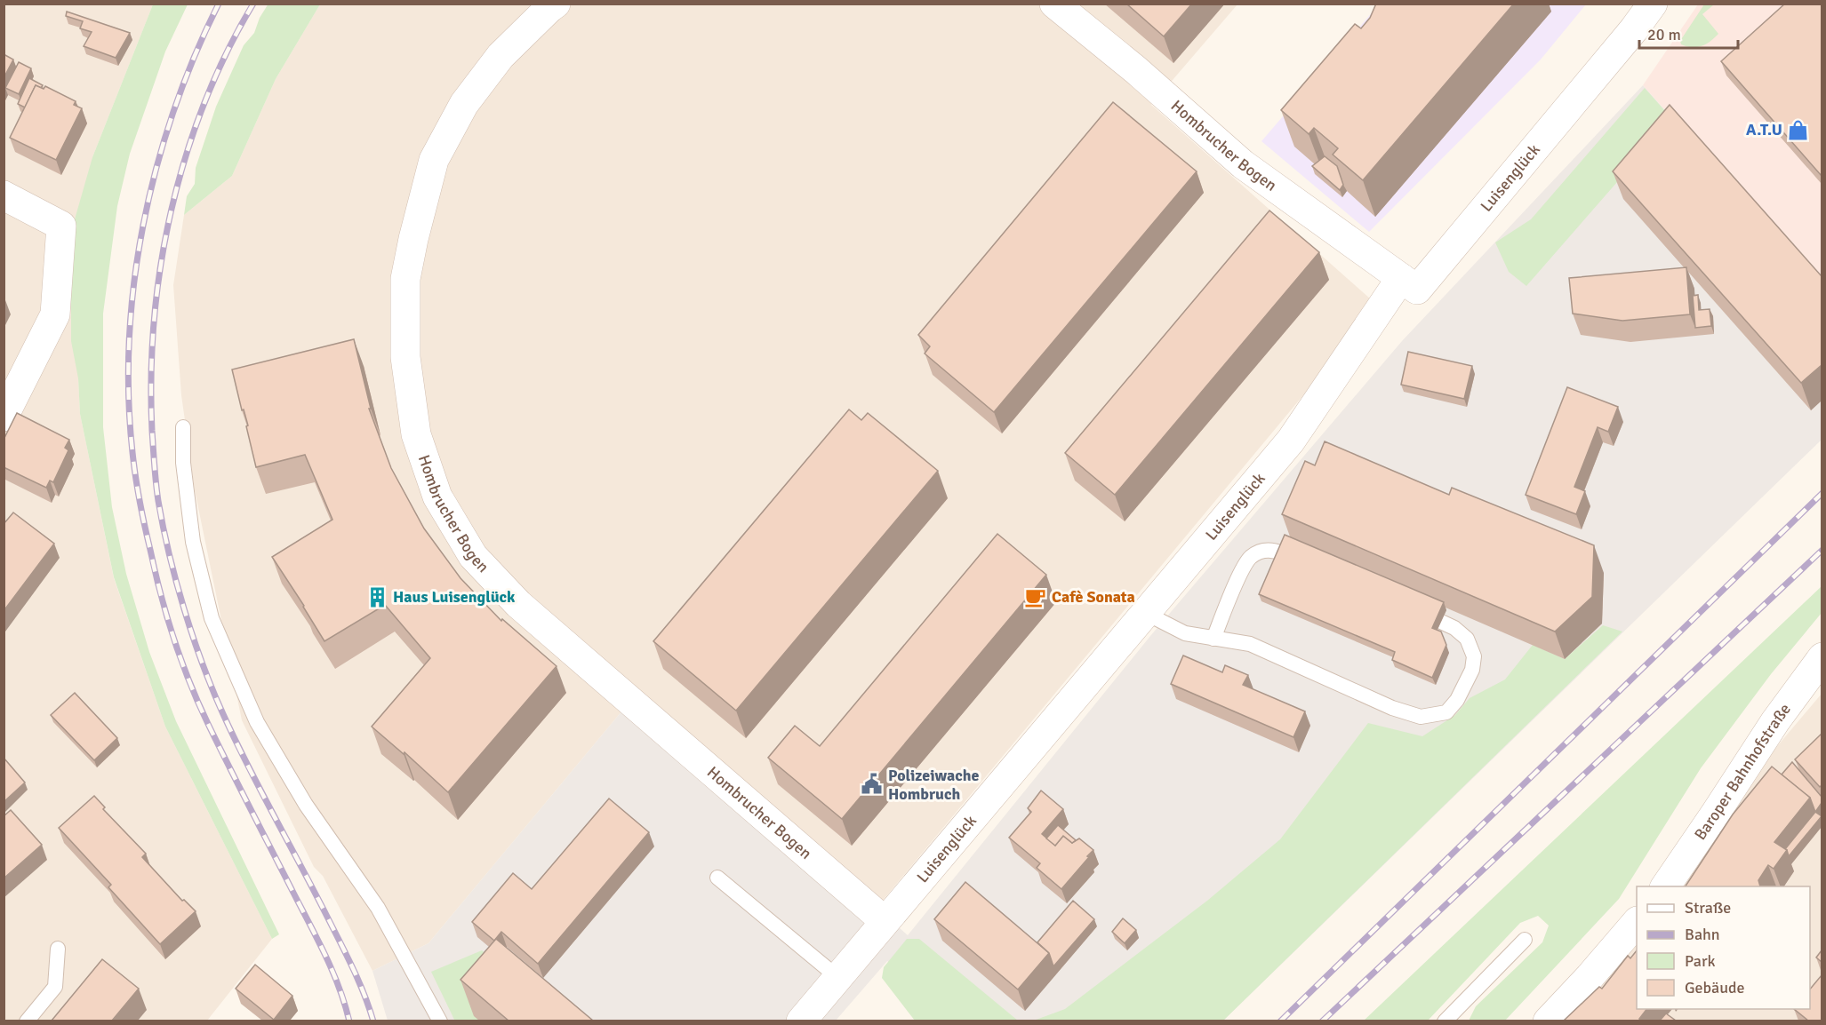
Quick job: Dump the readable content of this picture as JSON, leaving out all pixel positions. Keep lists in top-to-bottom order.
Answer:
{
  "streets": {
    "street": ["Hombrucher Bogen", "Luisenglück", "Baroper Bahnhofstraße"]
  },
  "crossings": [
    ["Hombrucher Bogen", "Luisenglück"]
  ],
  "places": {
    "shop": ["A.T.U"],
    "building": ["Haus Luisenglück"],
    "cafe": ["Cafè Sonata"],
    "public building": ["Polizeiwache Hombruch"]
  },
  "legend": [
    "Straße",
    "Bahn",
    "Park",
    "Gebäude"
  ],
  "scale_bar": "20 m"
}
